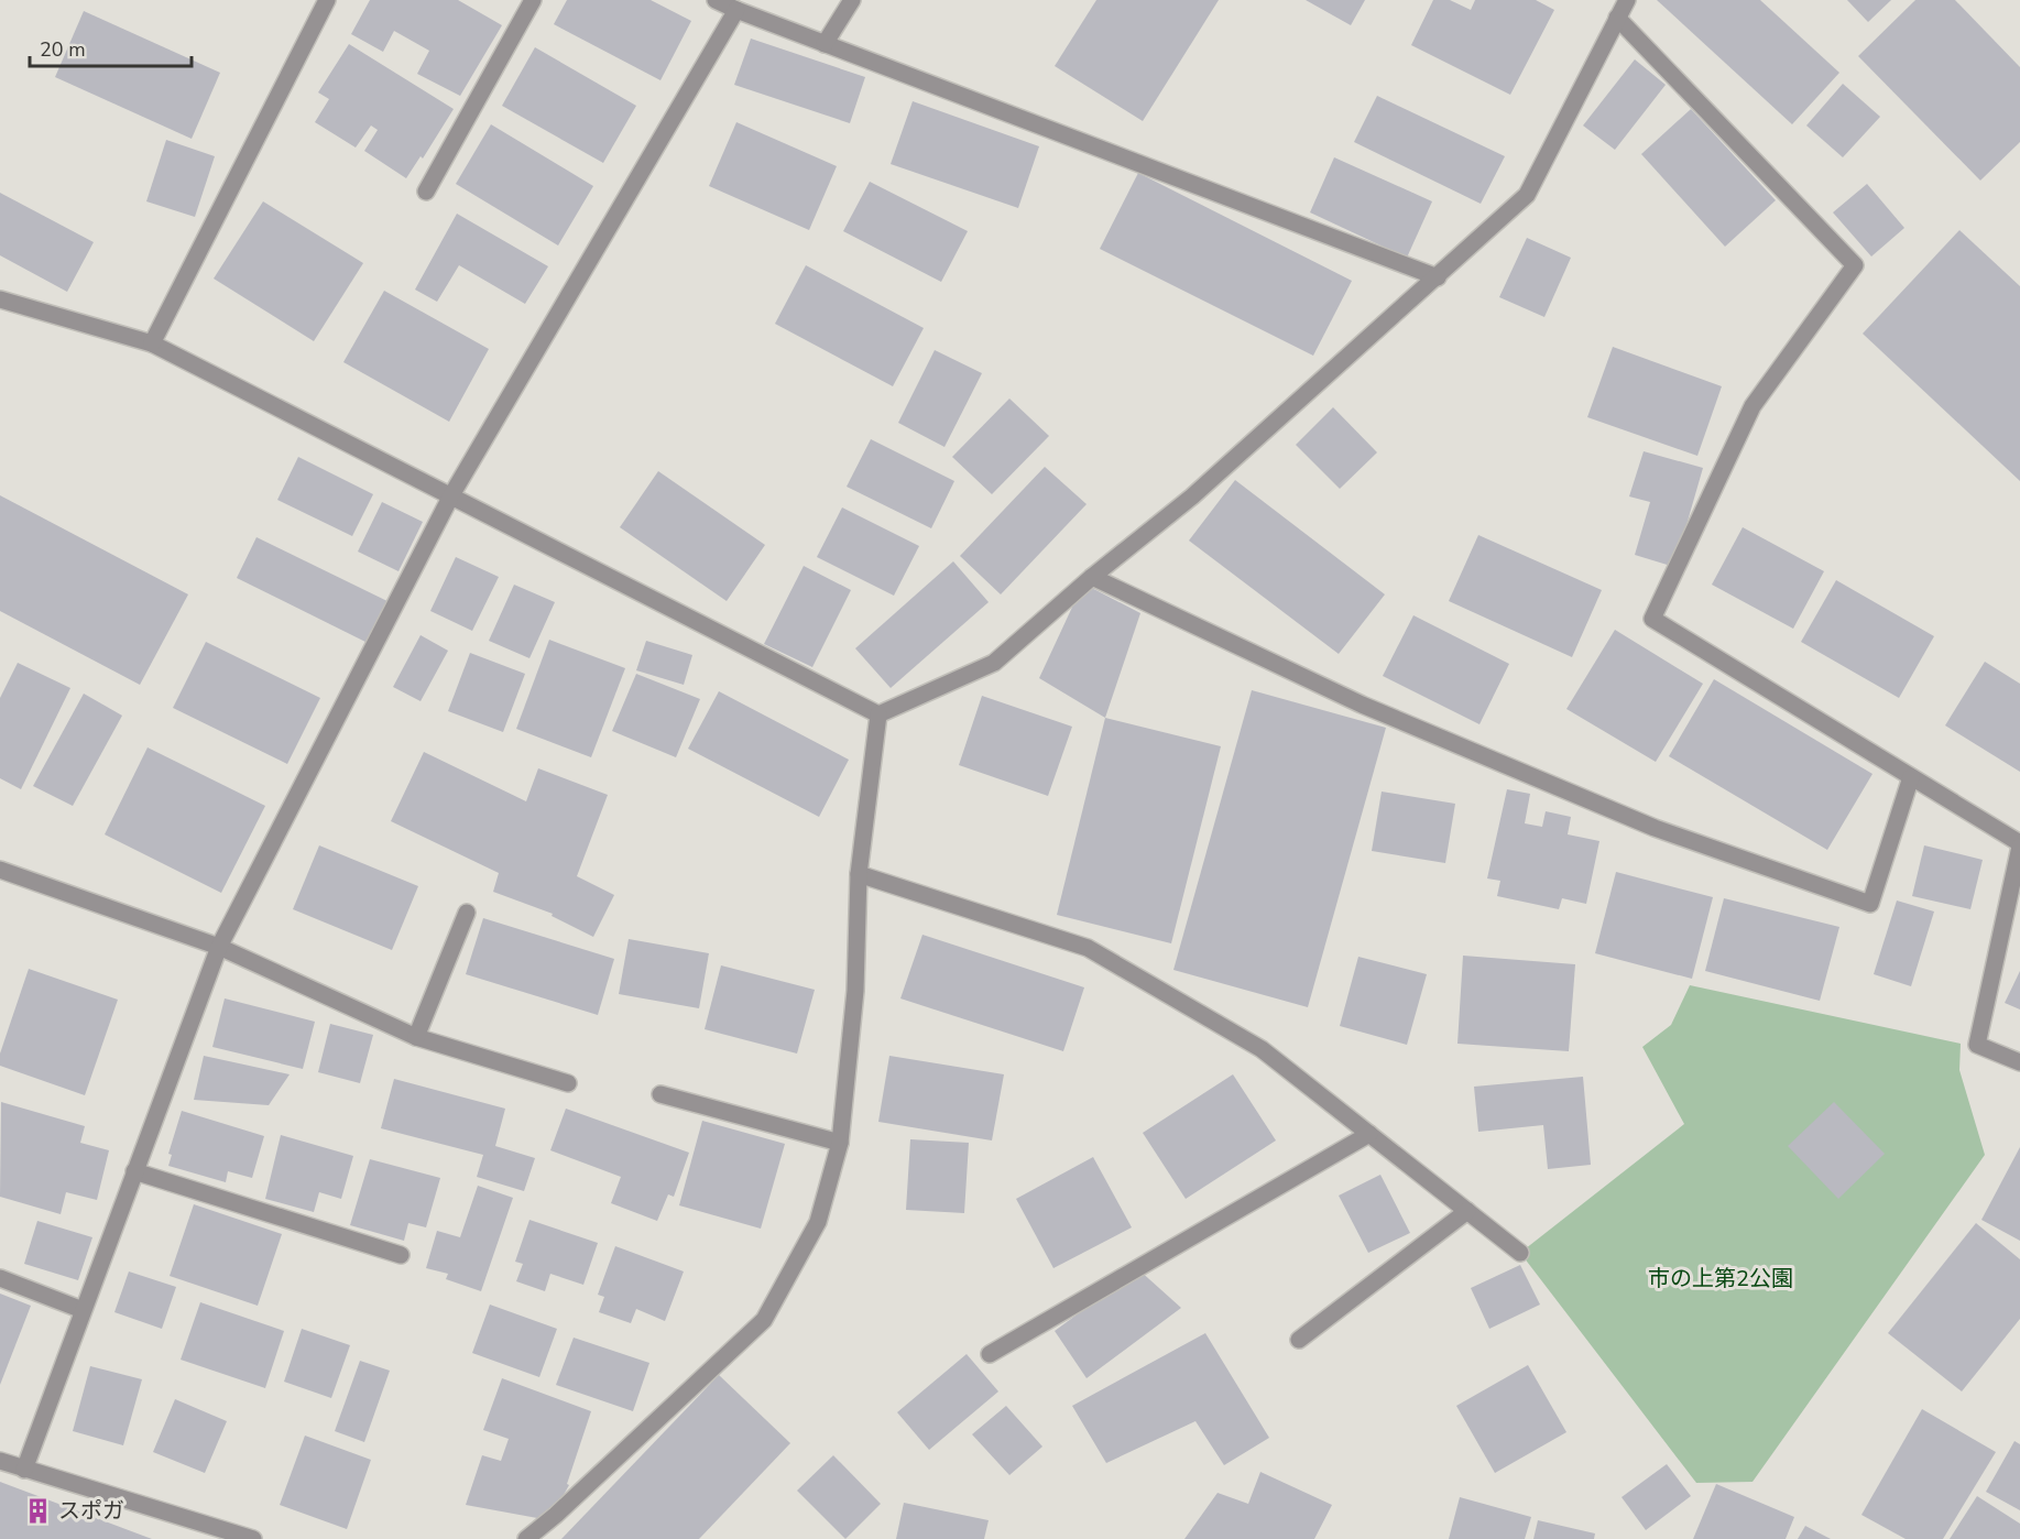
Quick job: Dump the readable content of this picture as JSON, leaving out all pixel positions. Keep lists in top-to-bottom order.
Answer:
{
  "parks": ["市の上第2公園"],
  "places": {
    "building": ["スポガ"]
  },
  "scale_bar": "20 m"
}
